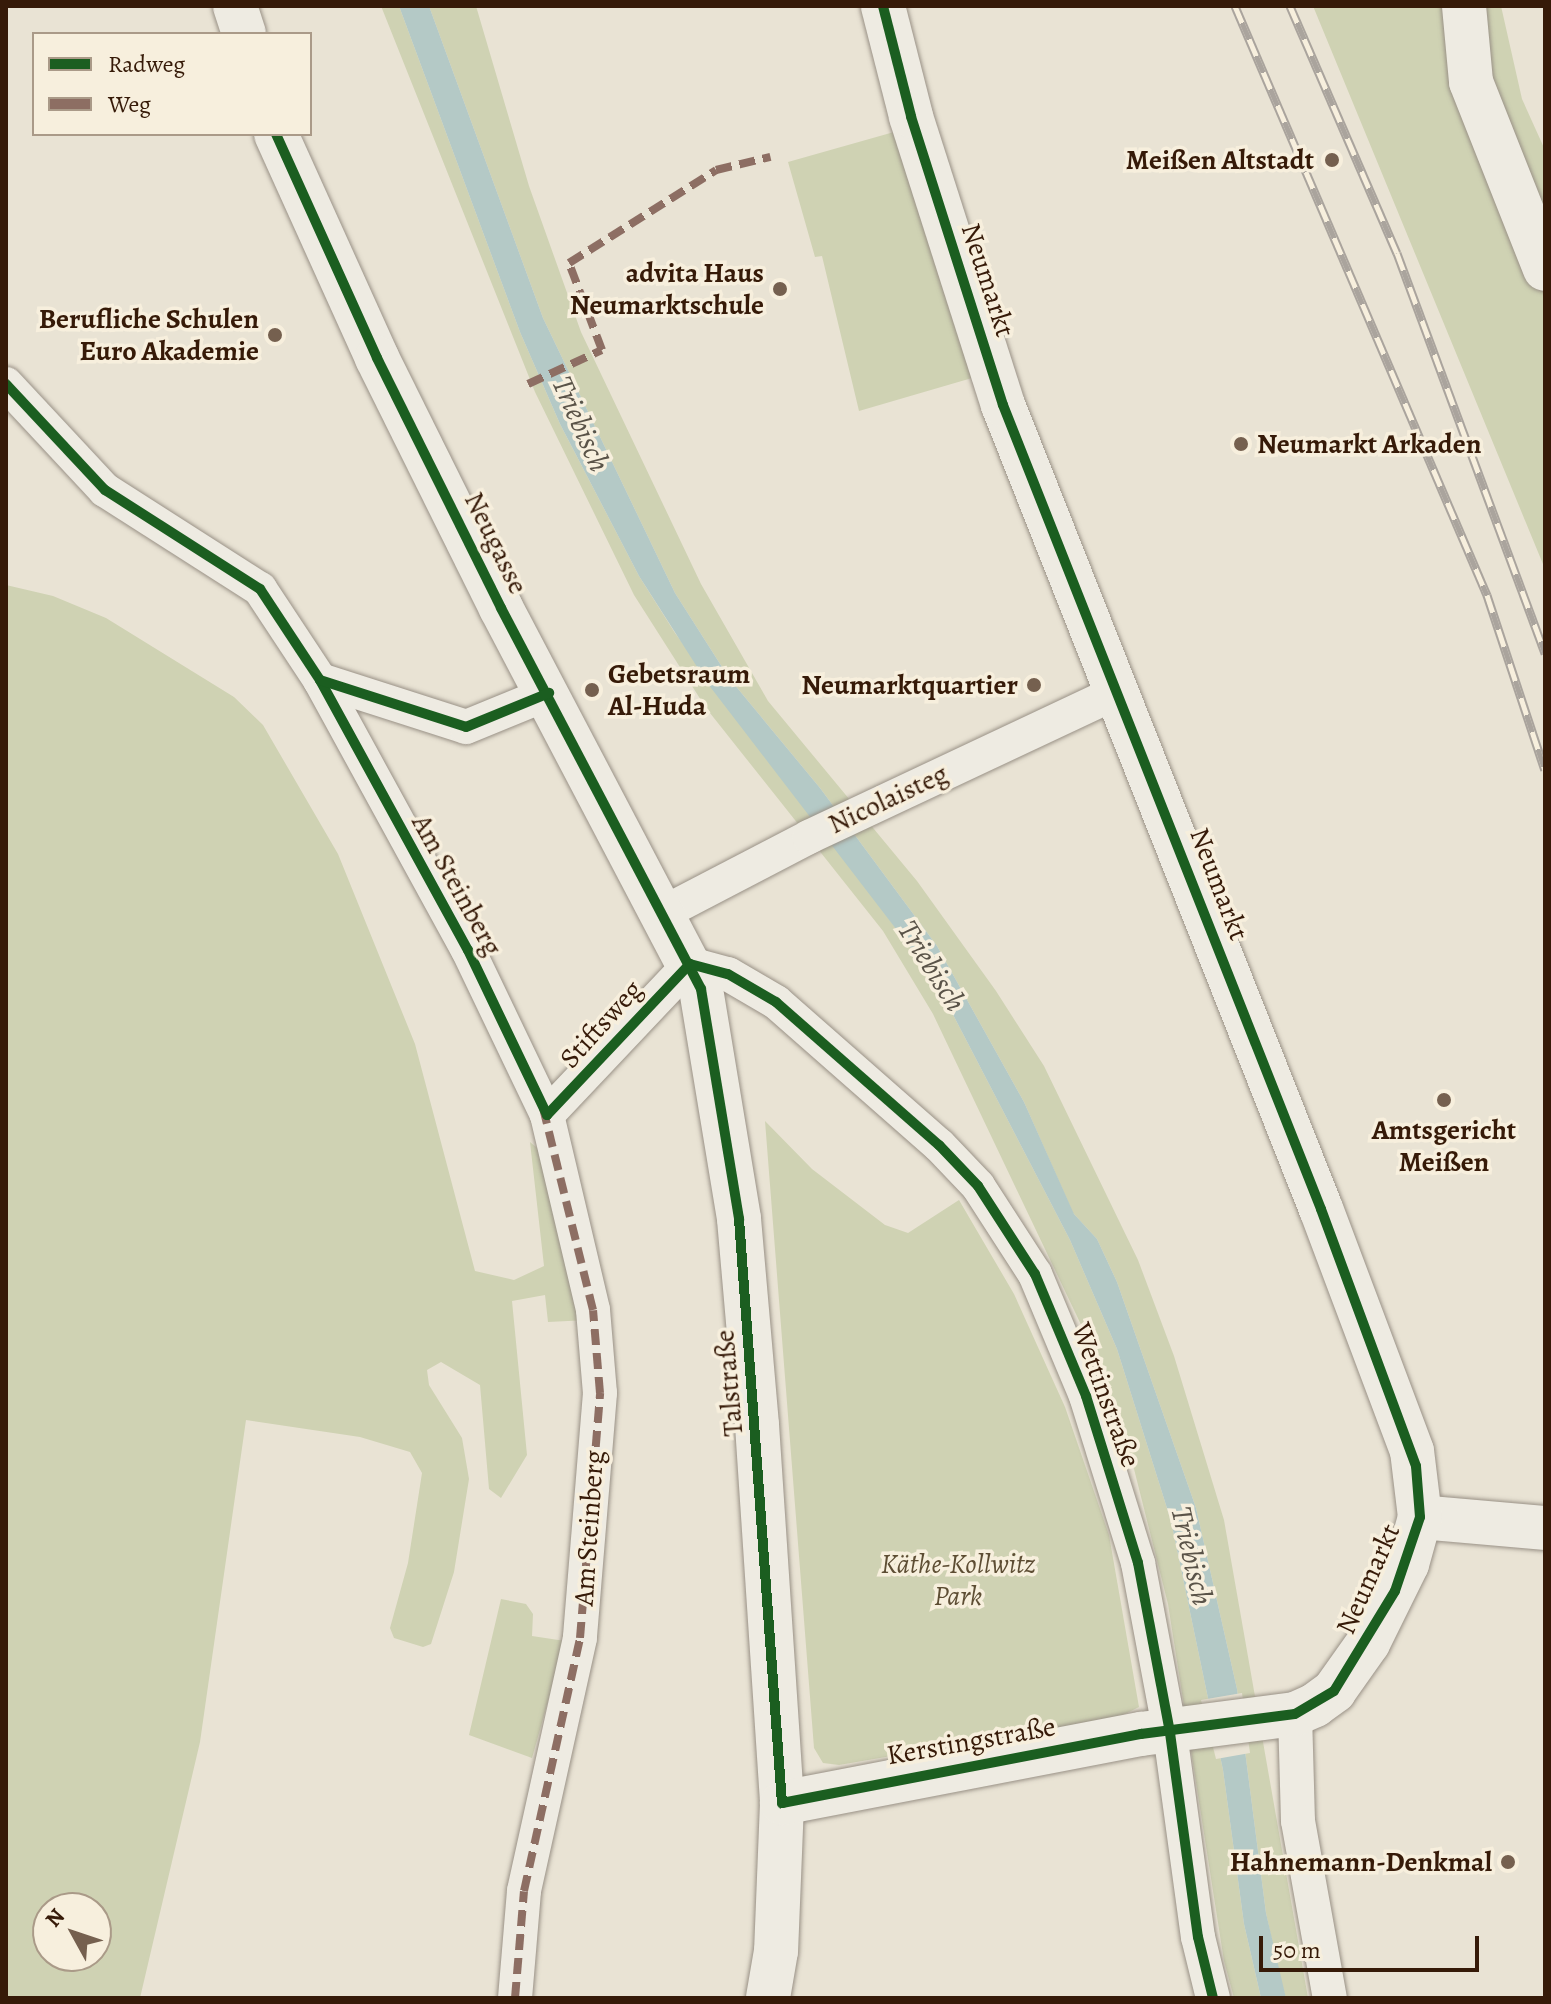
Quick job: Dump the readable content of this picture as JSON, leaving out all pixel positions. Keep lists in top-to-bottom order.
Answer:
{
  "streets": {
    "main road": [
      "Neumarkt",
      "Neugasse",
      "Talstraße",
      "Kerstingstraße"
    ],
    "street": [
      "Nicolaisteg",
      "Am Steinberg",
      "Stiftsweg",
      "Wettinstraße"
    ]
  },
  "crossings": [
    ["Neumarkt", "Nicolaisteg"],
    ["Neumarkt", "Kerstingstraße"],
    ["Neugasse", "Nicolaisteg"],
    ["Neugasse", "Stiftsweg"],
    ["Neugasse", "Talstraße"],
    ["Neugasse", "Wettinstraße"],
    ["Am Steinberg", "Stiftsweg"],
    ["Stiftsweg", "Talstraße"],
    ["Stiftsweg", "Wettinstraße"],
    ["Talstraße", "Wettinstraße"],
    ["Talstraße", "Kerstingstraße"],
    ["Wettinstraße", "Kerstingstraße"]
  ],
  "water": ["Triebisch"],
  "parks": ["Käthe-Kollwitz Park"],
  "places": [
    "Meißen Altstadt",
    "advita Haus Neumarktschule",
    "Berufliche Schulen Euro Akademie",
    "Neumarkt Arkaden",
    "Neumarktquartier",
    "Gebetsraum Al-Huda",
    "Amtsgericht Meißen",
    "Hahnemann-Denkmal"
  ],
  "legend": ["Radweg", "Weg"],
  "scale_bar": "50 m",
  "north": "top left"
}
